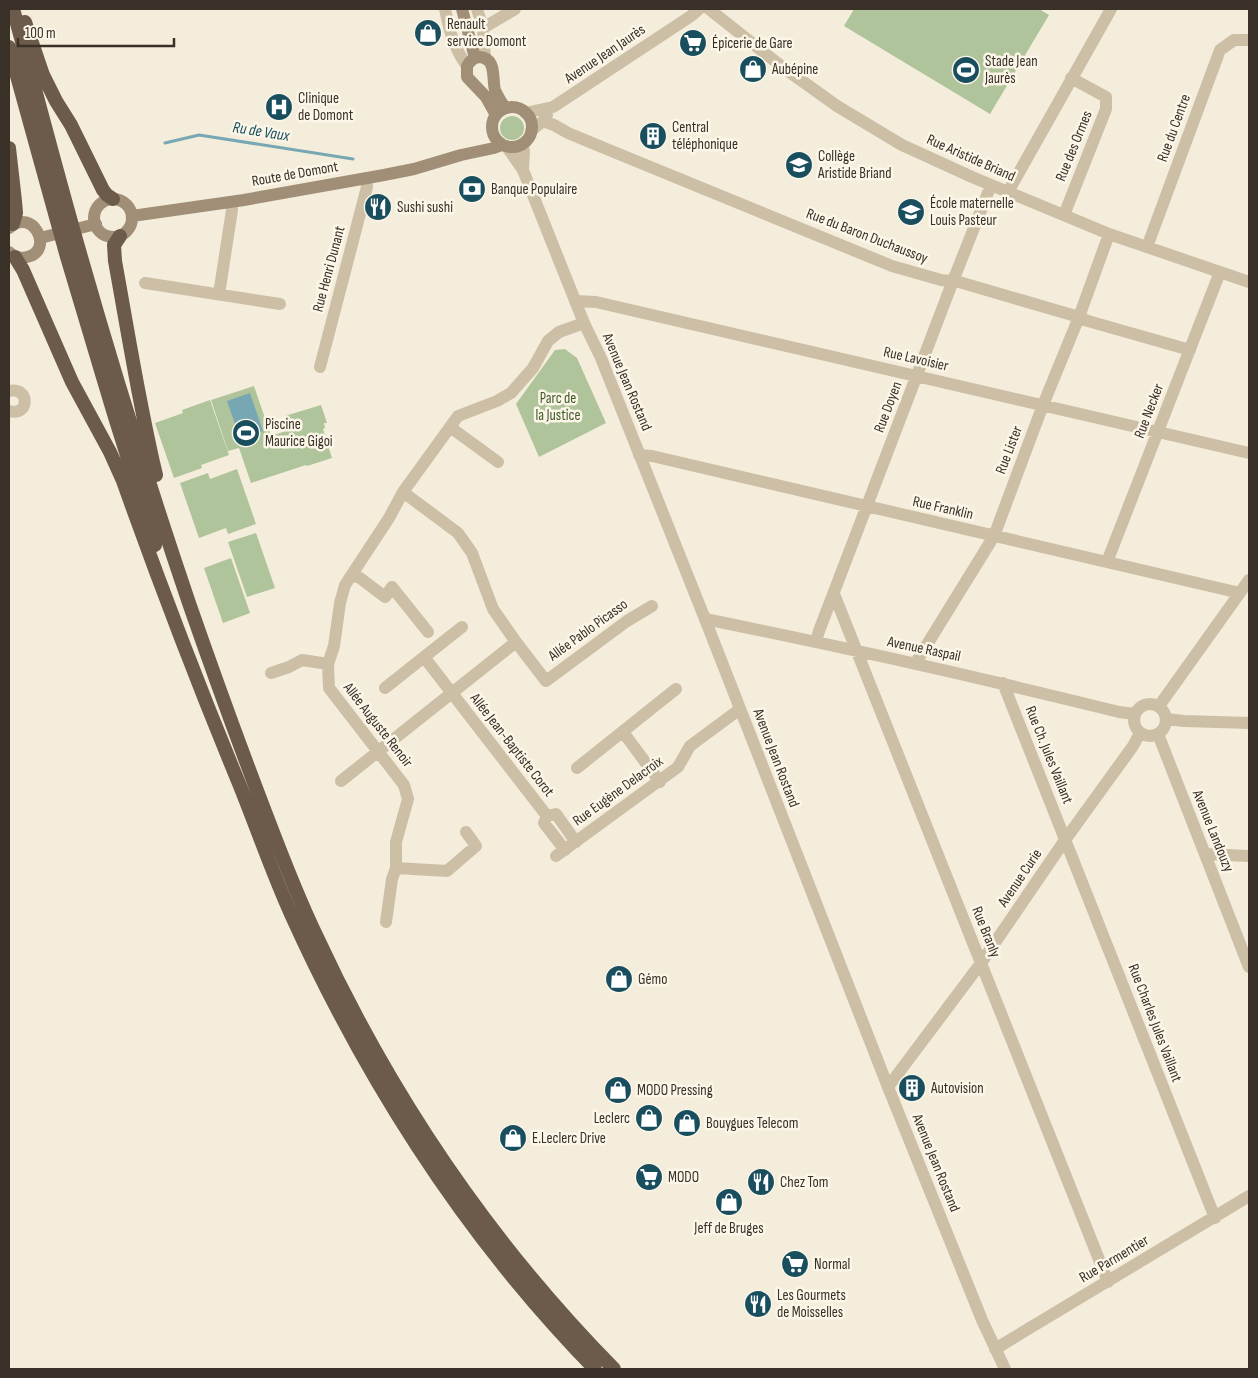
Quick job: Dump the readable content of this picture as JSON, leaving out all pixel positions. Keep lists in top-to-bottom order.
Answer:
{
  "streets": {
    "main road": ["Route de Domont"],
    "street": [
      "Avenue Jean Jaurès",
      "Rue du Centre",
      "Rue des Ormes",
      "Rue Aristide Briand",
      "Rue du Baron Duchaussoy",
      "Rue Henri Dunant",
      "Rue Lavoisier",
      "Avenue Jean Rostand",
      "Rue Doyen",
      "Rue Necker",
      "Rue Lister",
      "Rue Franklin",
      "Allée Pablo Picasso",
      "Avenue Raspail",
      "Allée Auguste Renoir",
      "Allée Jean-Baptiste Corot",
      "Rue Ch. Jules Vaillant",
      "Rue Eugène Delacroix",
      "Avenue Landouzy",
      "Avenue Curie",
      "Rue Branly",
      "Rue Charles Jules Vaillant",
      "Rue Parmentier"
    ]
  },
  "crossings": [
    ["Avenue Jean Jaurès", "Route de Domont"],
    ["Avenue Jean Jaurès", "Rue du Baron Duchaussoy"],
    ["Avenue Jean Jaurès", "Avenue Jean Rostand"],
    ["Rue du Centre", "Rue Aristide Briand"],
    ["Rue des Ormes", "Rue Aristide Briand"],
    ["Rue Aristide Briand", "Rue Doyen"],
    ["Rue Aristide Briand", "Rue Necker"],
    ["Rue Aristide Briand", "Rue Lister"],
    ["Route de Domont", "Rue Henri Dunant"],
    ["Route de Domont", "Avenue Jean Rostand"],
    ["Rue du Baron Duchaussoy", "Rue Doyen"],
    ["Rue du Baron Duchaussoy", "Rue Necker"],
    ["Rue du Baron Duchaussoy", "Rue Lister"],
    ["Rue Lavoisier", "Avenue Jean Rostand"],
    ["Rue Lavoisier", "Rue Doyen"],
    ["Rue Lavoisier", "Rue Necker"],
    ["Rue Lavoisier", "Rue Lister"],
    ["Avenue Jean Rostand", "Rue Franklin"],
    ["Avenue Jean Rostand", "Avenue Raspail"],
    ["Avenue Jean Rostand", "Allée Auguste Renoir"],
    ["Avenue Jean Rostand", "Rue Eugène Delacroix"],
    ["Avenue Jean Rostand", "Avenue Curie"],
    ["Avenue Jean Rostand", "Rue Parmentier"],
    ["Rue Doyen", "Rue Franklin"],
    ["Rue Doyen", "Avenue Raspail"],
    ["Rue Doyen", "Rue Branly"],
    ["Rue Necker", "Rue Franklin"],
    ["Rue Lister", "Rue Franklin"],
    ["Rue Lister", "Avenue Raspail"],
    ["Allée Pablo Picasso", "Allée Auguste Renoir"],
    ["Avenue Raspail", "Rue Ch. Jules Vaillant"],
    ["Avenue Raspail", "Avenue Landouzy"],
    ["Avenue Raspail", "Avenue Curie"],
    ["Avenue Raspail", "Rue Branly"],
    ["Allée Jean-Baptiste Corot", "Rue Eugène Delacroix"],
    ["Rue Ch. Jules Vaillant", "Avenue Curie"],
    ["Rue Ch. Jules Vaillant", "Rue Charles Jules Vaillant"],
    ["Avenue Landouzy", "Avenue Curie"],
    ["Avenue Curie", "Rue Branly"],
    ["Avenue Curie", "Rue Charles Jules Vaillant"],
    ["Rue Branly", "Rue Parmentier"],
    ["Rue Charles Jules Vaillant", "Rue Parmentier"]
  ],
  "water": ["Ru de Vaux"],
  "parks": ["Parc de la Justice"],
  "places": {
    "shop": [
      "Renault service Domont",
      "Aubépine",
      "Gémo",
      "MODO Pressing",
      "Leclerc",
      "Bouygues Telecom",
      "E.Leclerc Drive",
      "Jeff de Bruges"
    ],
    "supermarket": ["Épicerie de Gare", "MODO", "Normal"],
    "sports": ["Stade Jean Jaurès", "Piscine Maurice Gigoi"],
    "hospital": ["Clinique de Domont"],
    "building": ["Central téléphonique", "Autovision"],
    "school or university": ["Collège Aristide Briand", "École maternelle Louis Pasteur"],
    "bank": ["Banque Populaire"],
    "restaurant": ["Sushi sushi", "Chez Tom", "Les Gourmets de Moisselles"]
  },
  "scale_bar": "100 m"
}
